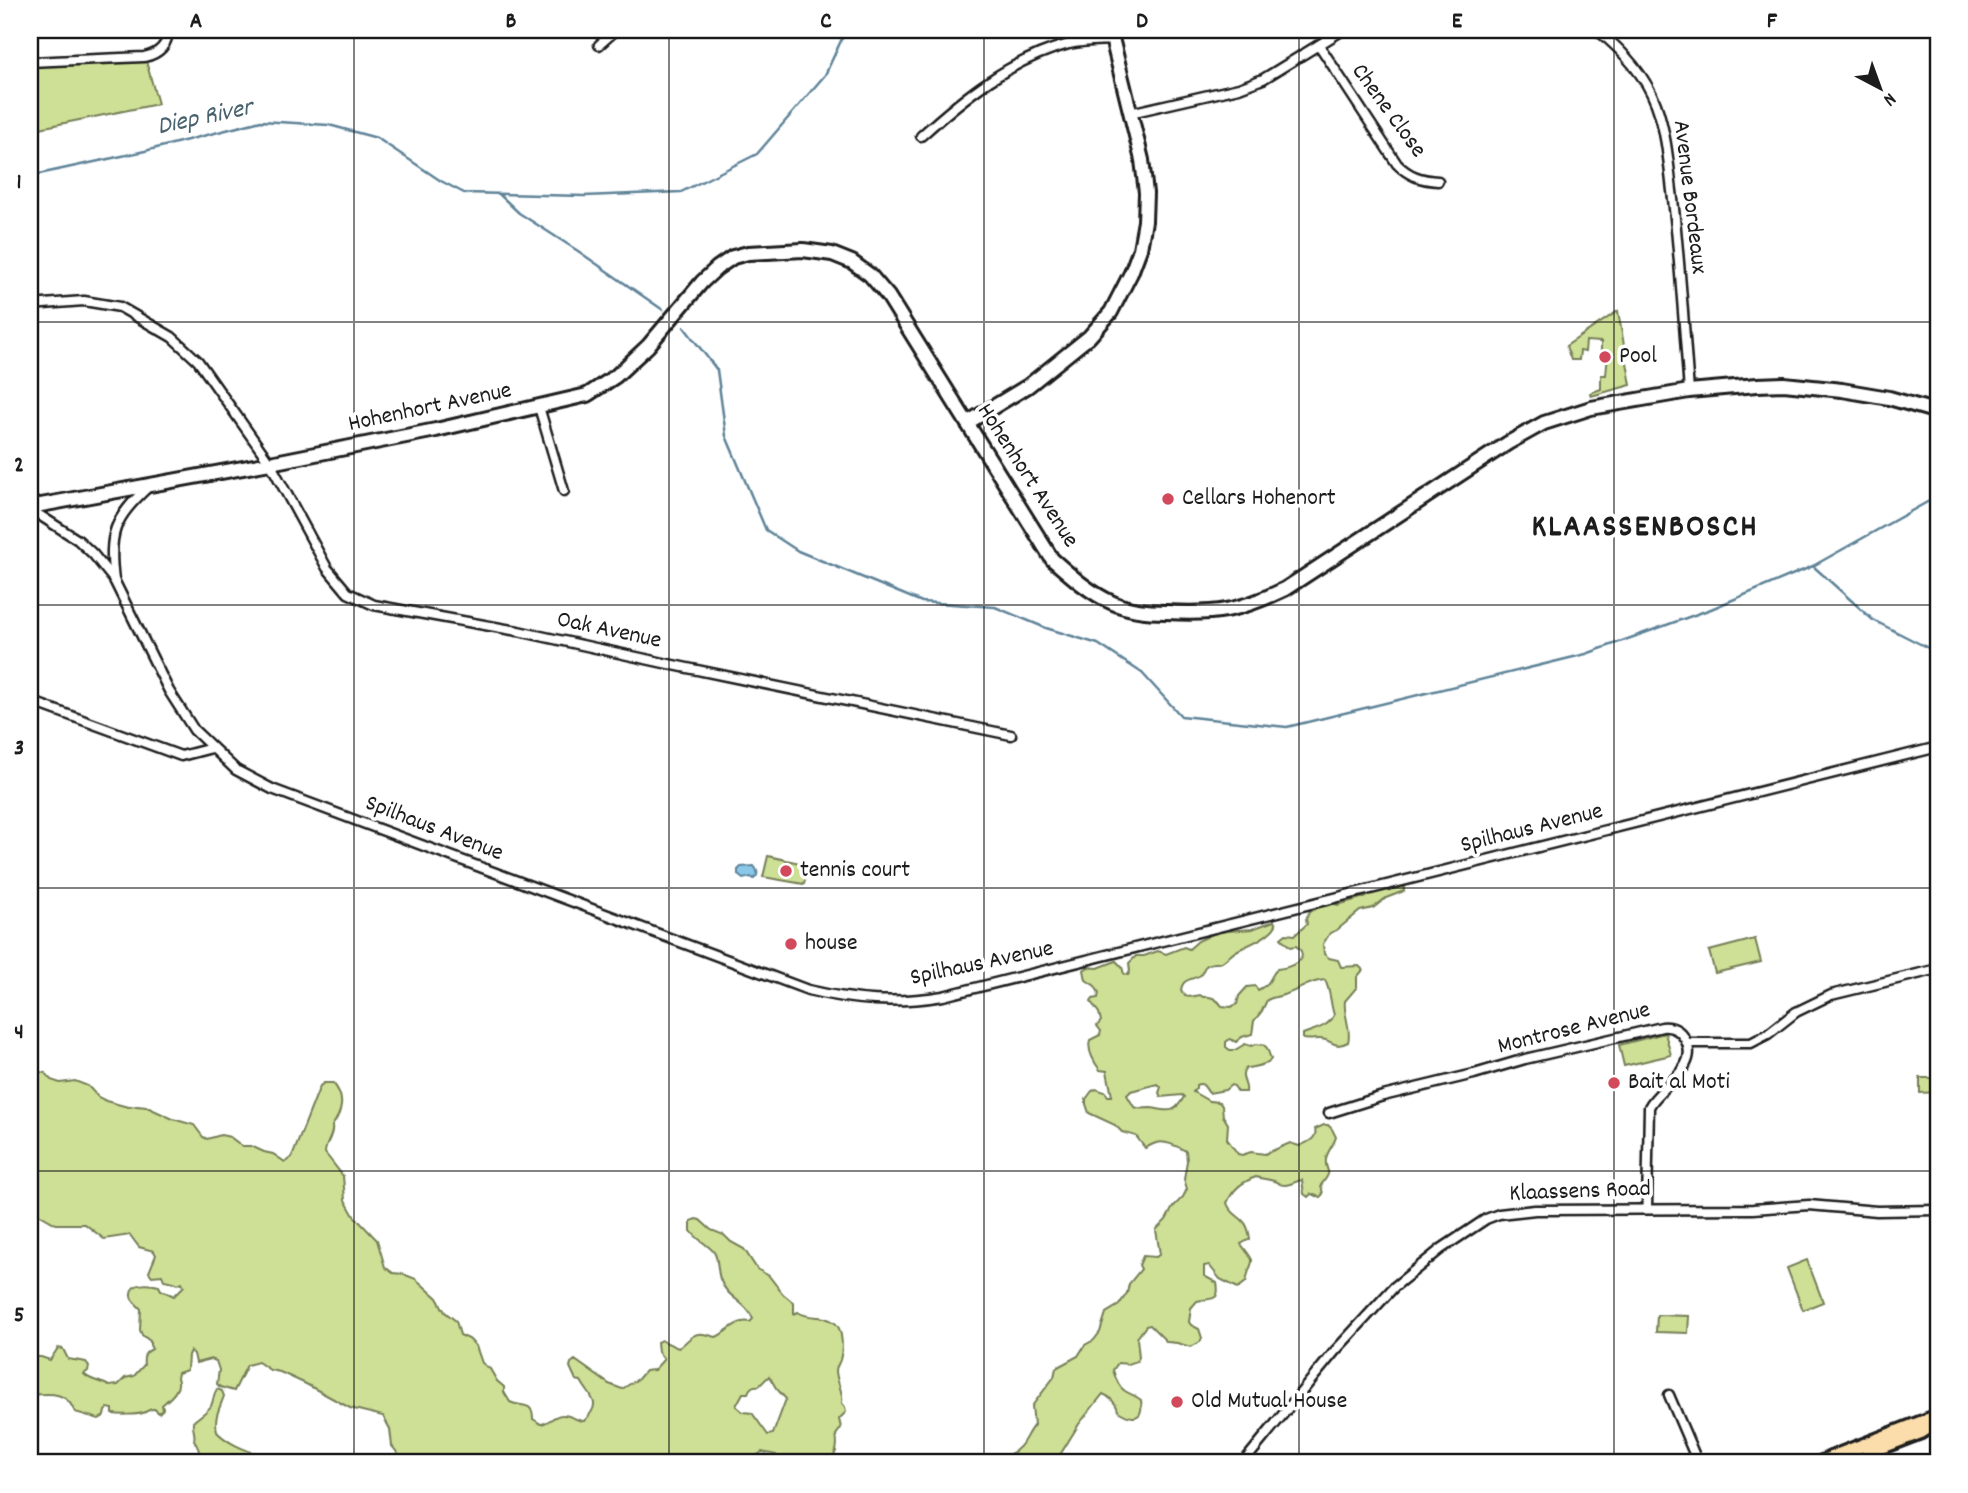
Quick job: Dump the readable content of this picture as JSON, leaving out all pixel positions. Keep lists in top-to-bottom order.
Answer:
{
  "streets": {
    "street": [
      "Chene Close",
      "Avenue Bordeaux",
      "Hohenhort Avenue",
      "Oak Avenue",
      "Spilhaus Avenue",
      "Montrose Avenue",
      "Klaassens Road"
    ]
  },
  "crossings": [
    ["Avenue Bordeaux", "Hohenhort Avenue"],
    ["Hohenhort Avenue", "Oak Avenue"],
    ["Hohenhort Avenue", "Spilhaus Avenue"]
  ],
  "districts": ["KLAASSENBOSCH"],
  "water": ["Diep River"],
  "places": [
    "Pool",
    "Cellars Hohenort",
    "tennis court",
    "house",
    "Bait al Moti",
    "Old Mutual House"
  ],
  "north": "bottom right",
  "grid": {
    "columns": [
      "A",
      "B",
      "C",
      "D",
      "E",
      "F"
    ],
    "rows": [
      "1",
      "2",
      "3",
      "4",
      "5"
    ]
  }
}
